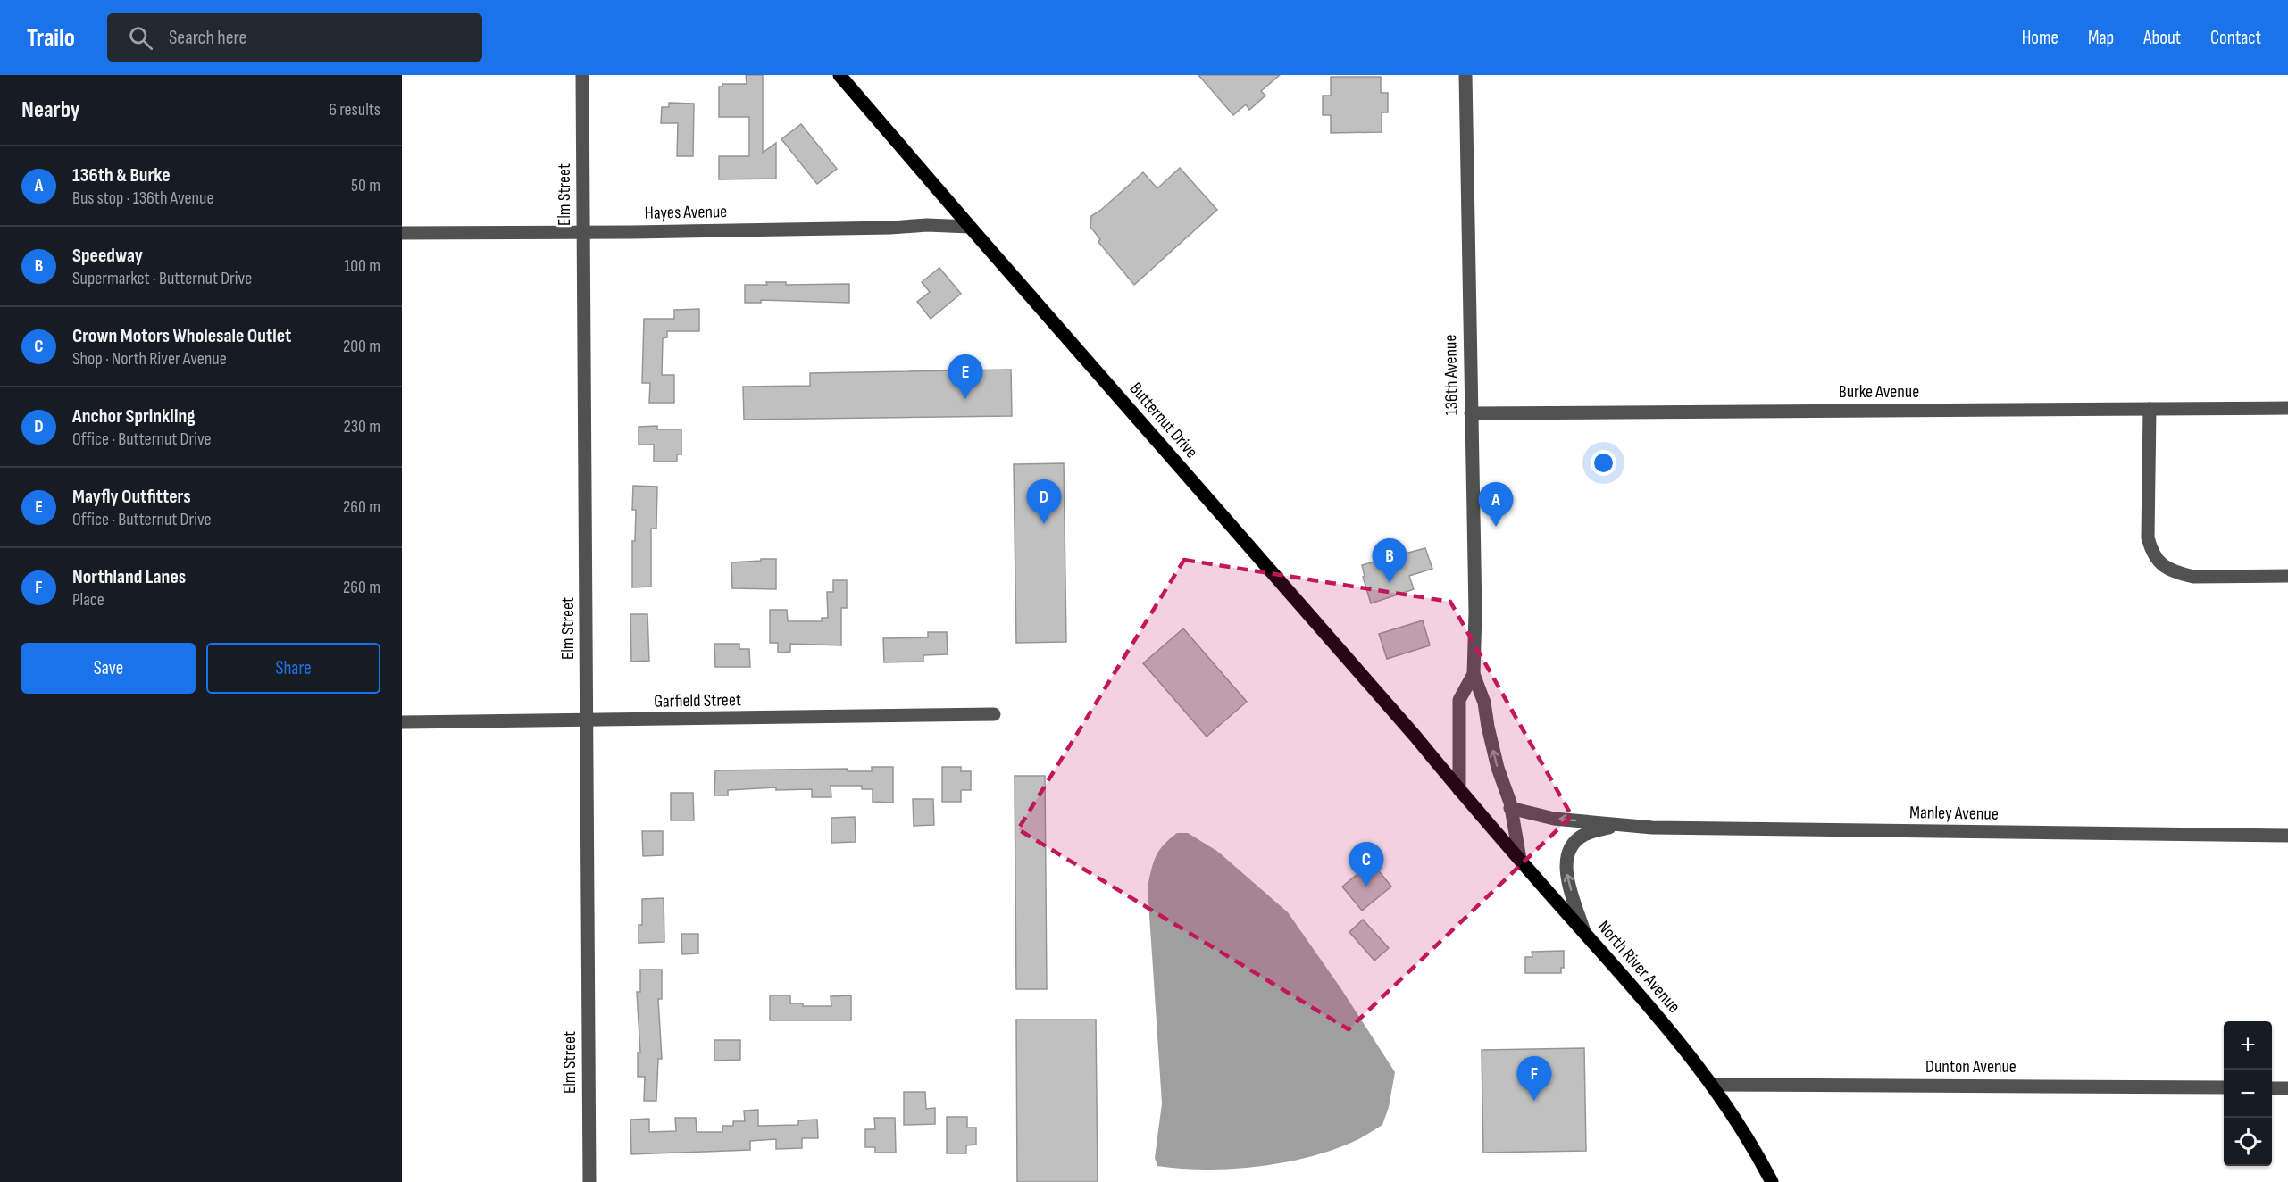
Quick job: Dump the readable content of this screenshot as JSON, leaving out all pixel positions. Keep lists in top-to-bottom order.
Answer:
{
  "streets": {
    "main road": ["Butternut Drive", "North River Avenue"],
    "street": [
      "Elm Street",
      "Hayes Avenue",
      "136th Avenue",
      "Burke Avenue",
      "Garfield Street",
      "Manley Avenue",
      "Dunton Avenue"
    ]
  },
  "crossings": [
    ["Elm Street", "Hayes Avenue"],
    ["Elm Street", "Garfield Street"],
    ["Hayes Avenue", "Butternut Drive"],
    ["136th Avenue", "Burke Avenue"],
    ["136th Avenue", "Butternut Drive"],
    ["136th Avenue", "Manley Avenue"],
    ["136th Avenue", "North River Avenue"],
    ["Butternut Drive", "North River Avenue"],
    ["Manley Avenue", "North River Avenue"],
    ["North River Avenue", "Dunton Avenue"]
  ],
  "page": {
    "header": "Trailo",
    "search": "Search here",
    "nav": [
      "Home",
      "Map",
      "About",
      "Contact"
    ],
    "heading": ["Nearby", "6 results"],
    "list": [
      {
        "mark": "A",
        "name": "136th & Burke",
        "note": "Bus stop · 136th Avenue",
        "value": "50 m"
      },
      {
        "mark": "B",
        "name": "Speedway",
        "note": "Supermarket · Butternut Drive",
        "value": "100 m"
      },
      {
        "mark": "C",
        "name": "Crown Motors Wholesale Outlet",
        "note": "Shop · North River Avenue",
        "value": "200 m"
      },
      {
        "mark": "D",
        "name": "Anchor Sprinkling",
        "note": "Office · Butternut Drive",
        "value": "230 m"
      },
      {
        "mark": "E",
        "name": "Mayfly Outfitters",
        "note": "Office · Butternut Drive",
        "value": "260 m"
      },
      {
        "mark": "F",
        "name": "Northland Lanes",
        "note": "Place",
        "value": "260 m"
      }
    ],
    "pins": [
      "E",
      "D",
      "A",
      "B",
      "C",
      "F"
    ],
    "buttons": ["Save", "Share"],
    "map_buttons": ["+", "−"]
  }
}
